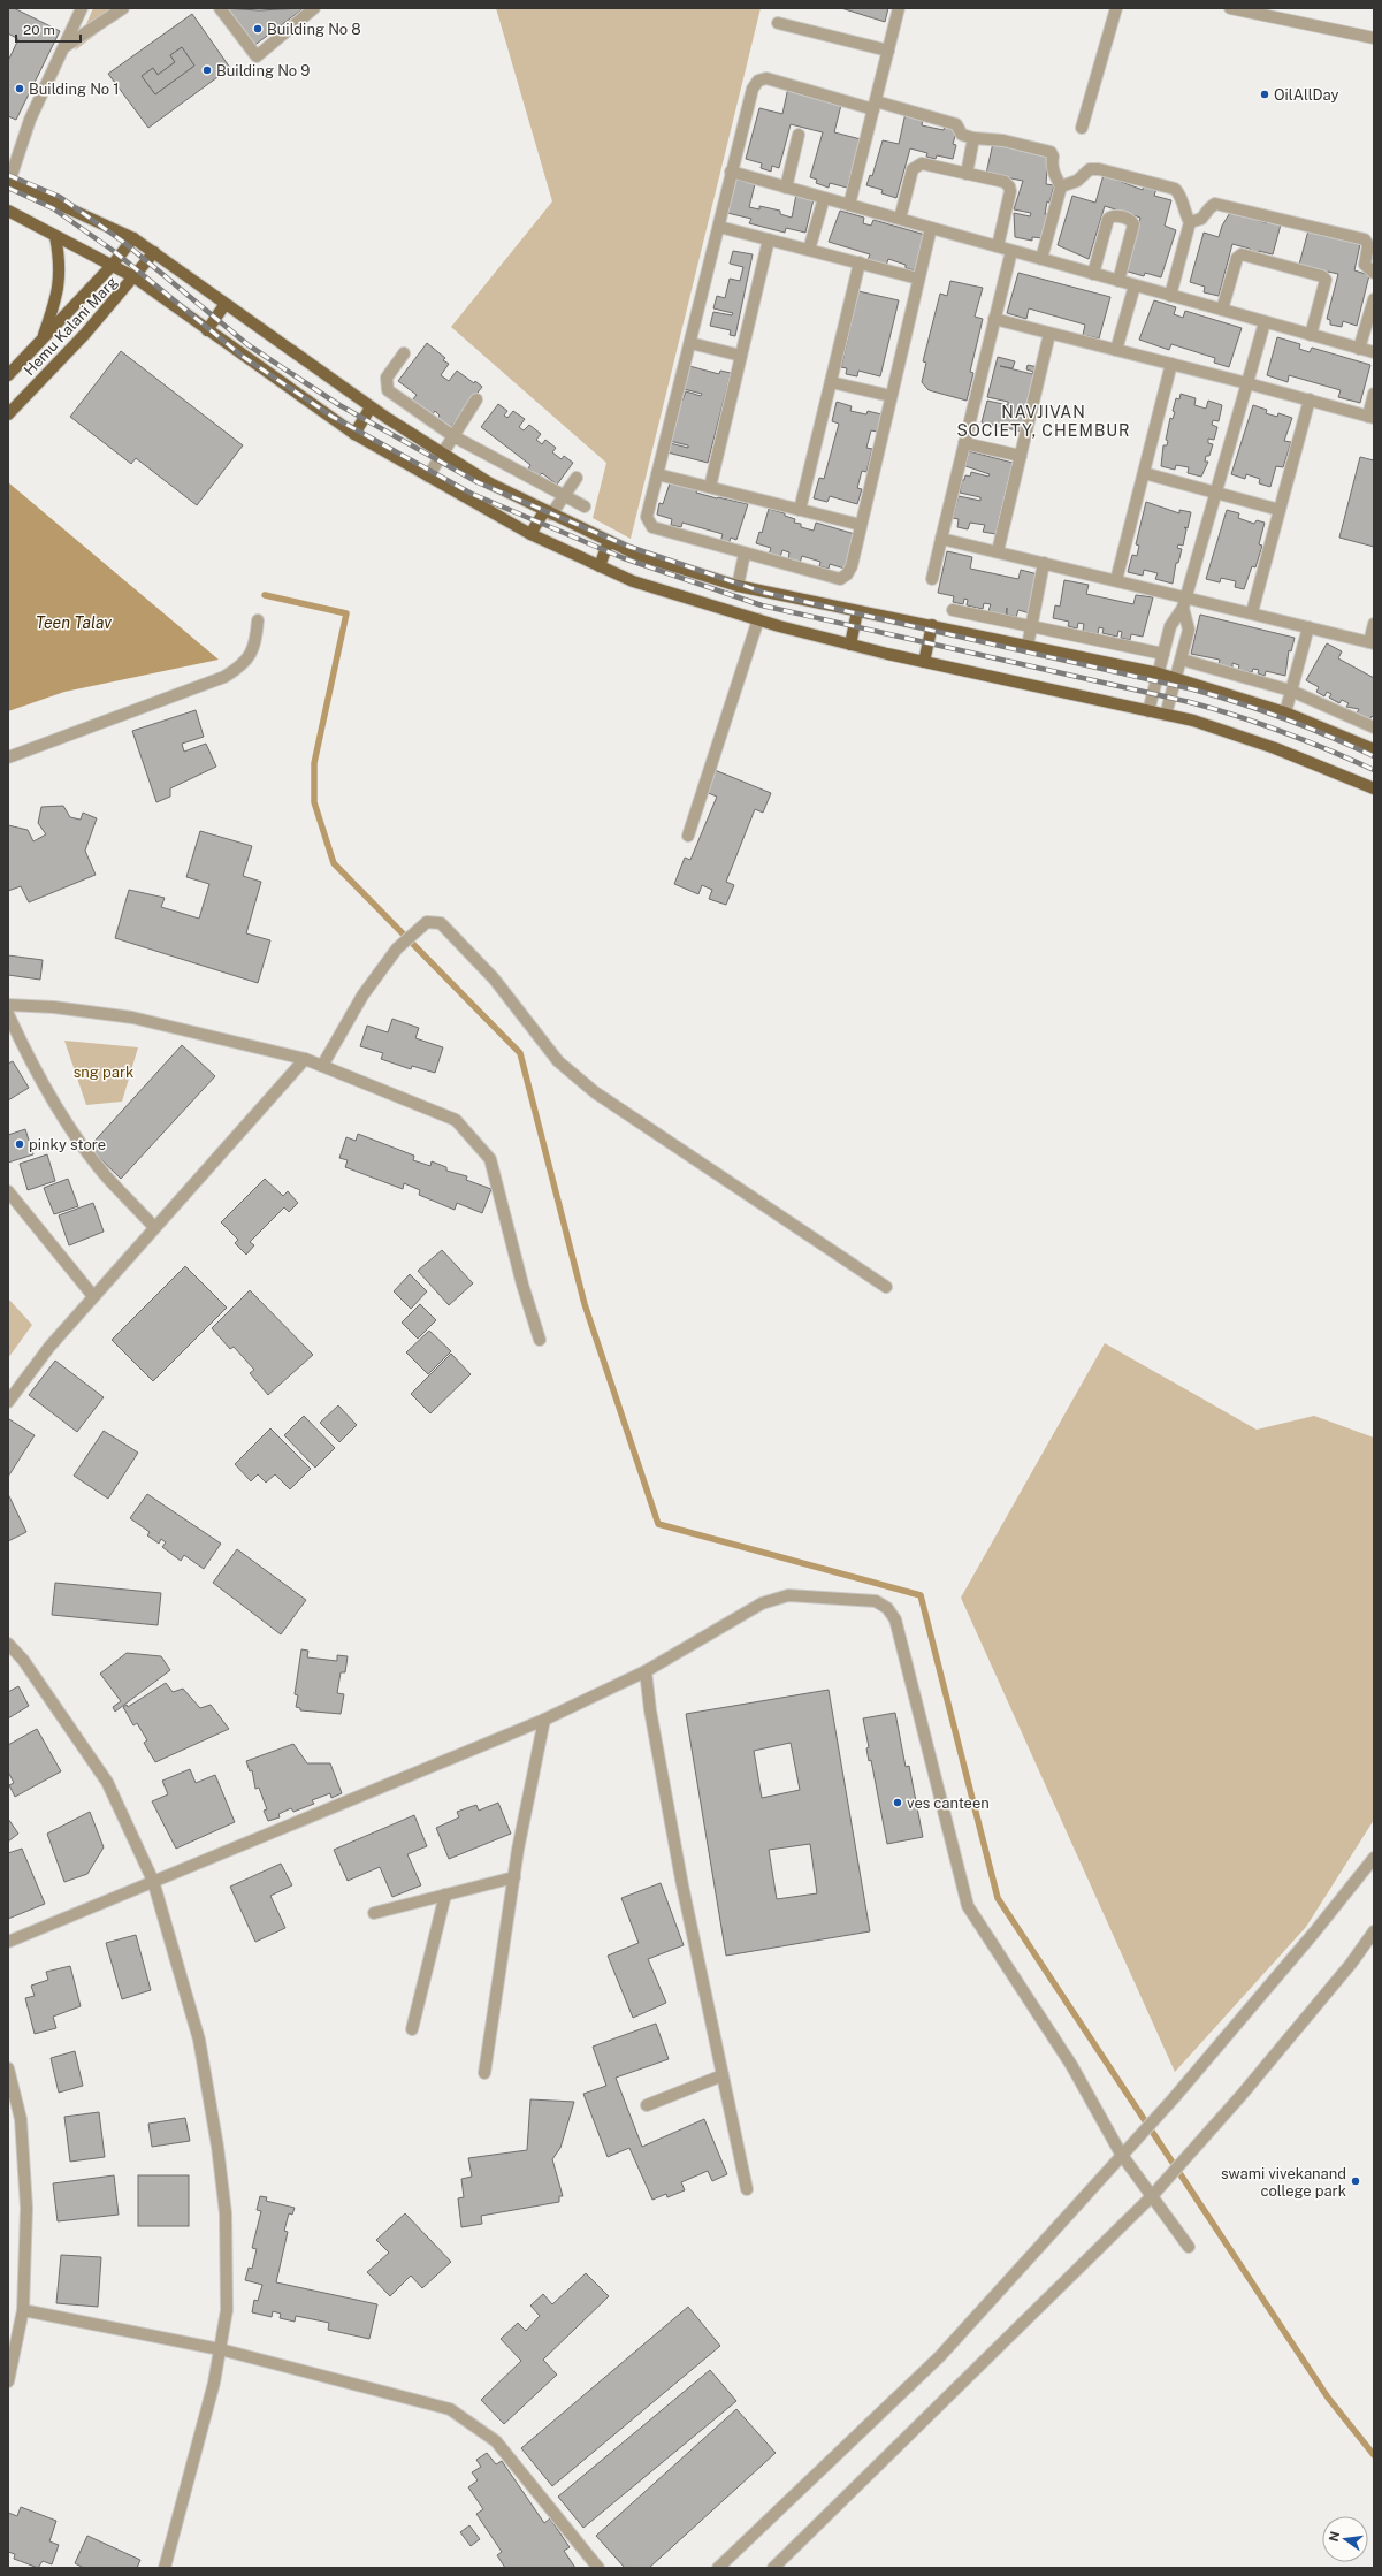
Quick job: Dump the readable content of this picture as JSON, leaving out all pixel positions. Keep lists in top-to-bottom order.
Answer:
{
  "streets": {
    "main road": ["Hemu Kalani Marg"]
  },
  "districts": ["NAVJIVAN SOCIETY, CHEMBUR"],
  "water": ["Teen Talav"],
  "parks": ["sng park"],
  "places": [
    "Building No 8",
    "Building No 9",
    "Building No 1",
    "OilAllDay",
    "pinky store",
    "ves canteen",
    "swami vivekanand college park"
  ],
  "scale_bar": "20 m",
  "north": "left"
}
